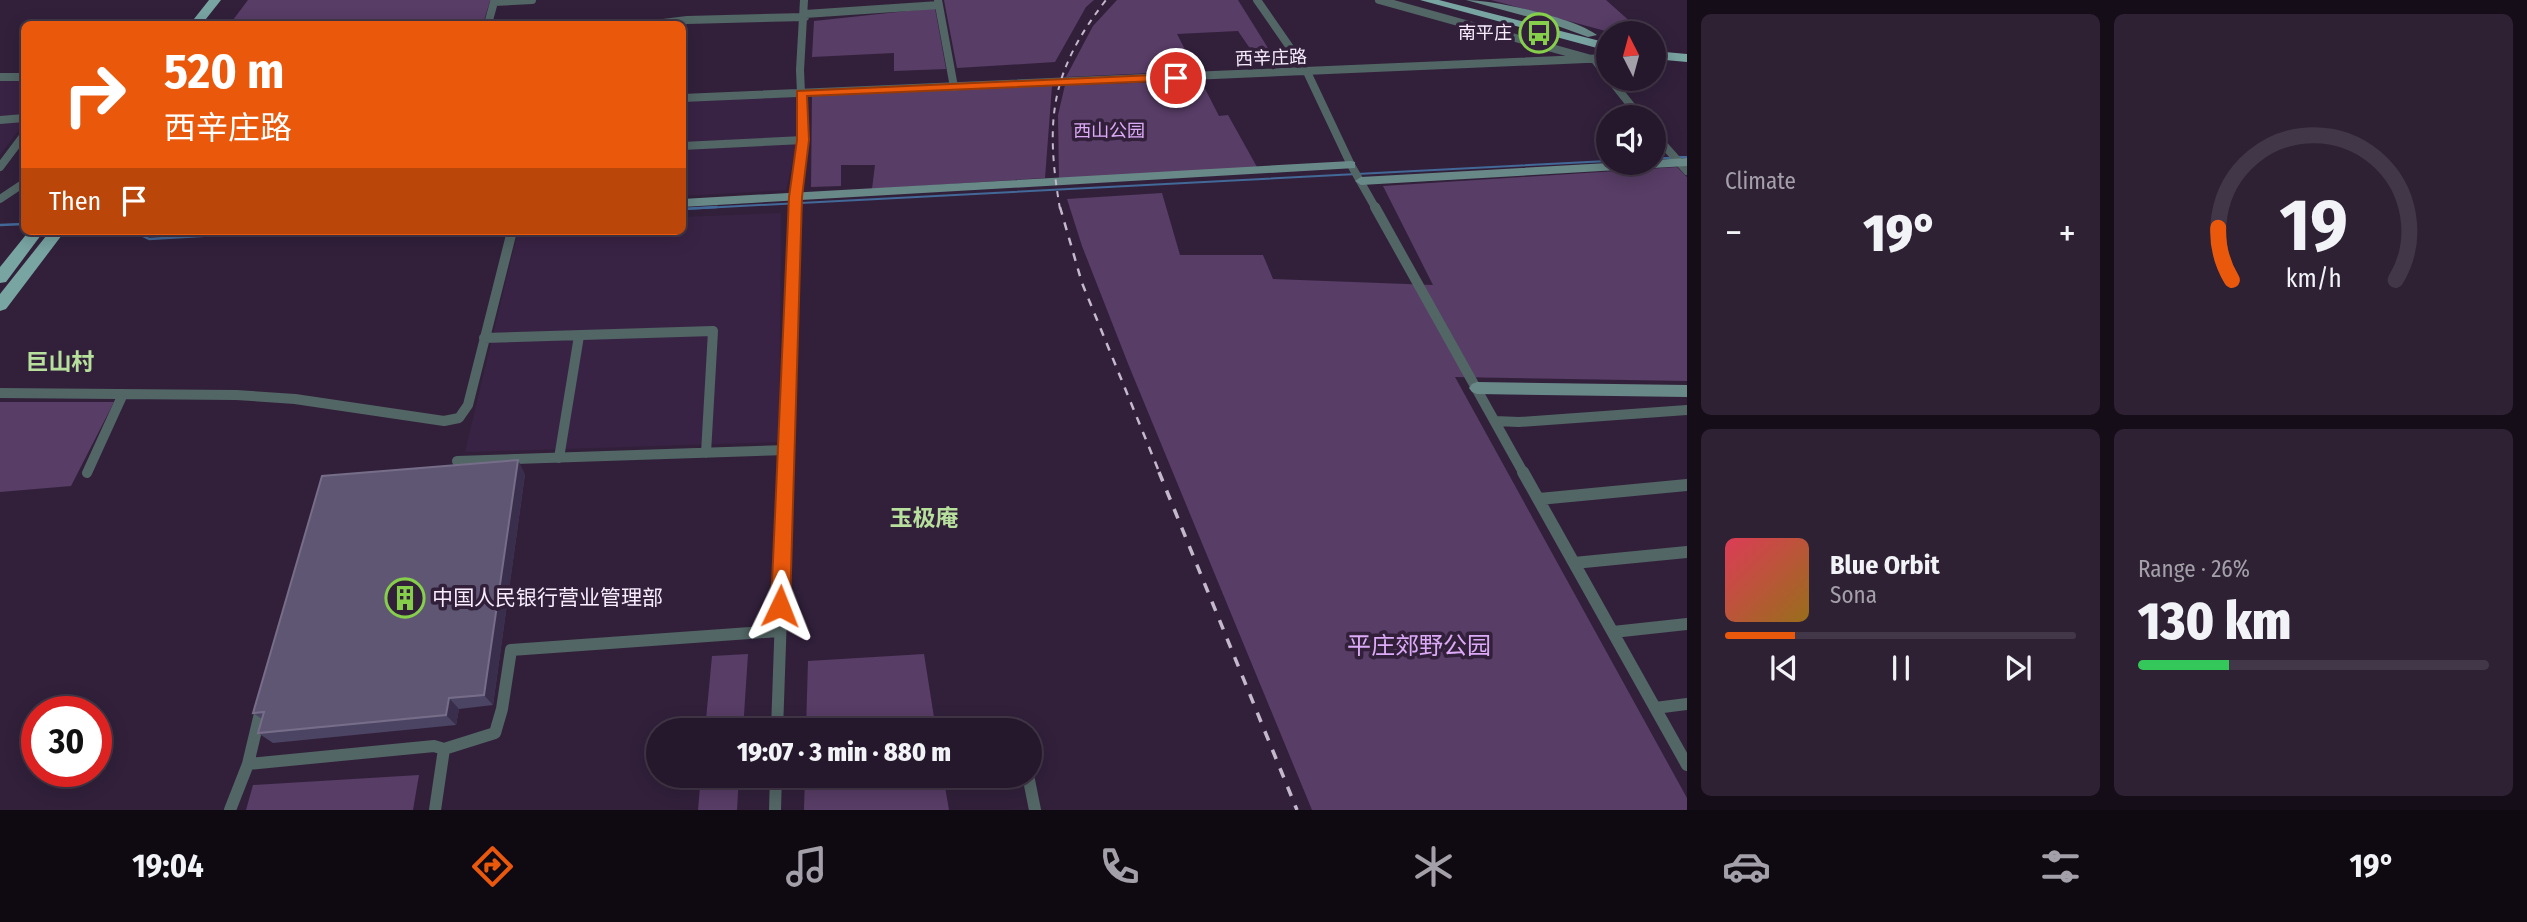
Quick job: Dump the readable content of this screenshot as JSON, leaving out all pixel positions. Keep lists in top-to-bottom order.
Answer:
{
  "streets": {
    "street": ["西辛庄路"]
  },
  "districts": ["巨山村", "玉极庵"],
  "parks": ["西山公园", "平庄郊野公园"],
  "places": {
    "bus stop": ["南平庄"],
    "building": ["中国人民银行营业管理部"]
  },
  "north": "top",
  "page": {
    "tile": [
      "Climate",
      ["Range · 26%", "130 km"]
    ],
    "turn": ["520 m", "西辛庄路"],
    "then": "Then",
    "heat": ["−", "19°", "+"],
    "song": ["Blue Orbit", "Sona"],
    "limit": "30",
    "trip": "19:07 · 3 min · 880 m",
    "tabs": ["19:04", "19°"],
    "gauge": ["19", "km/h"]
  }
}
